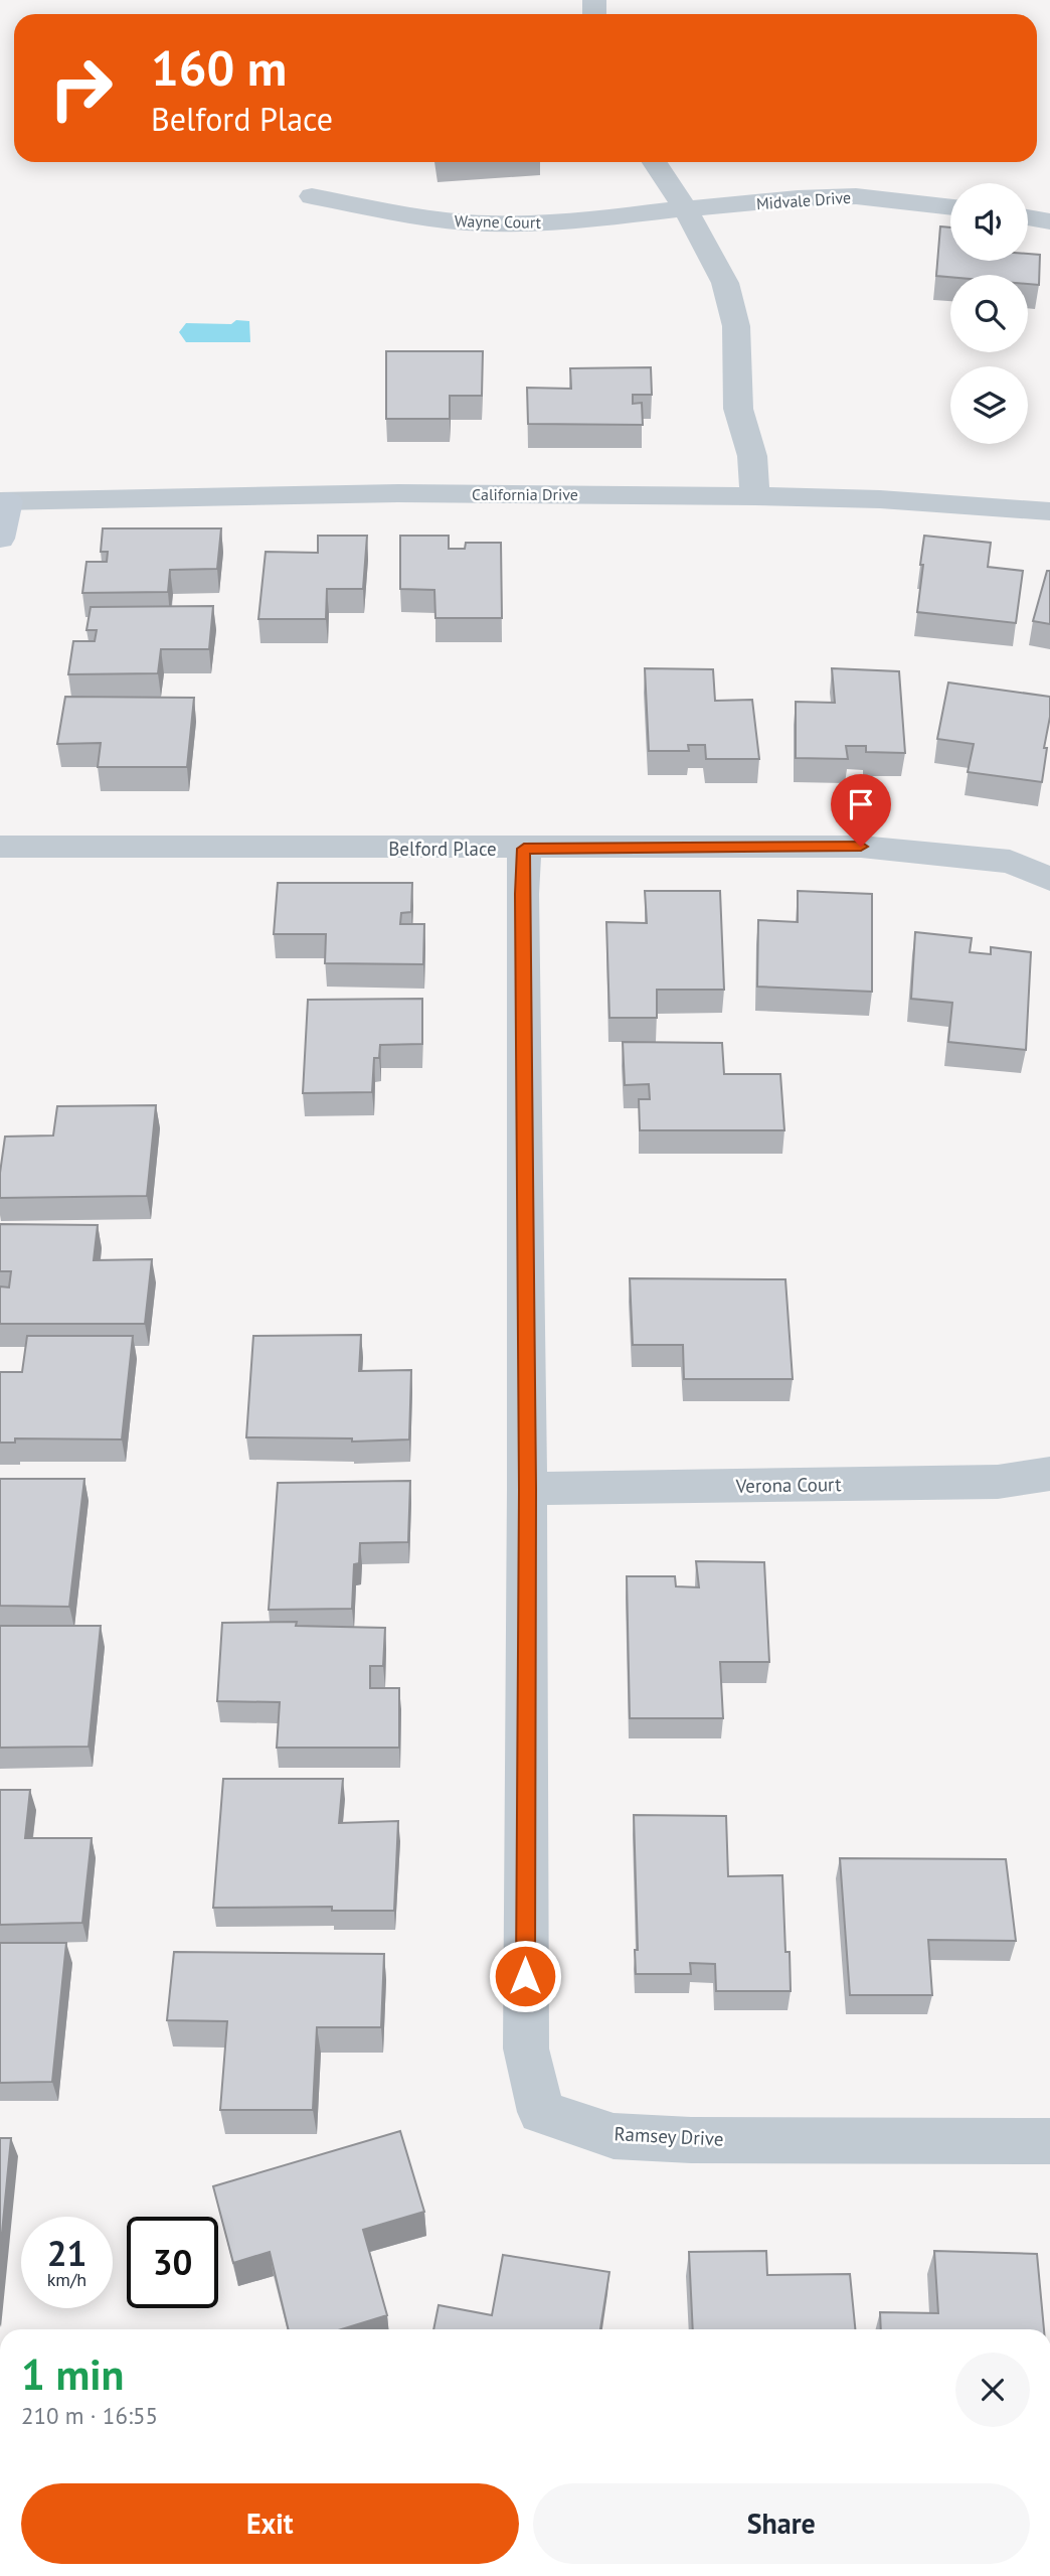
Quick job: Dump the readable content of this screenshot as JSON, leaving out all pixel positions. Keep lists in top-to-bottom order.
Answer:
{
  "streets": {
    "street": [
      "Midvale Drive",
      "Wayne Court",
      "California Drive",
      "Belford Place",
      "Verona Court",
      "Ramsey Drive"
    ]
  },
  "crossings": [
    ["Midvale Drive", "Wayne Court"],
    ["Belford Place", "Ramsey Drive"],
    ["Verona Court", "Ramsey Drive"]
  ],
  "page": {
    "turn": ["160 m", "Belford Place"],
    "speed": "21 km/h",
    "limit": "30",
    "heading": ["1 min", "210 m · 16:55"],
    "buttons": ["Exit", "Share"]
  }
}
